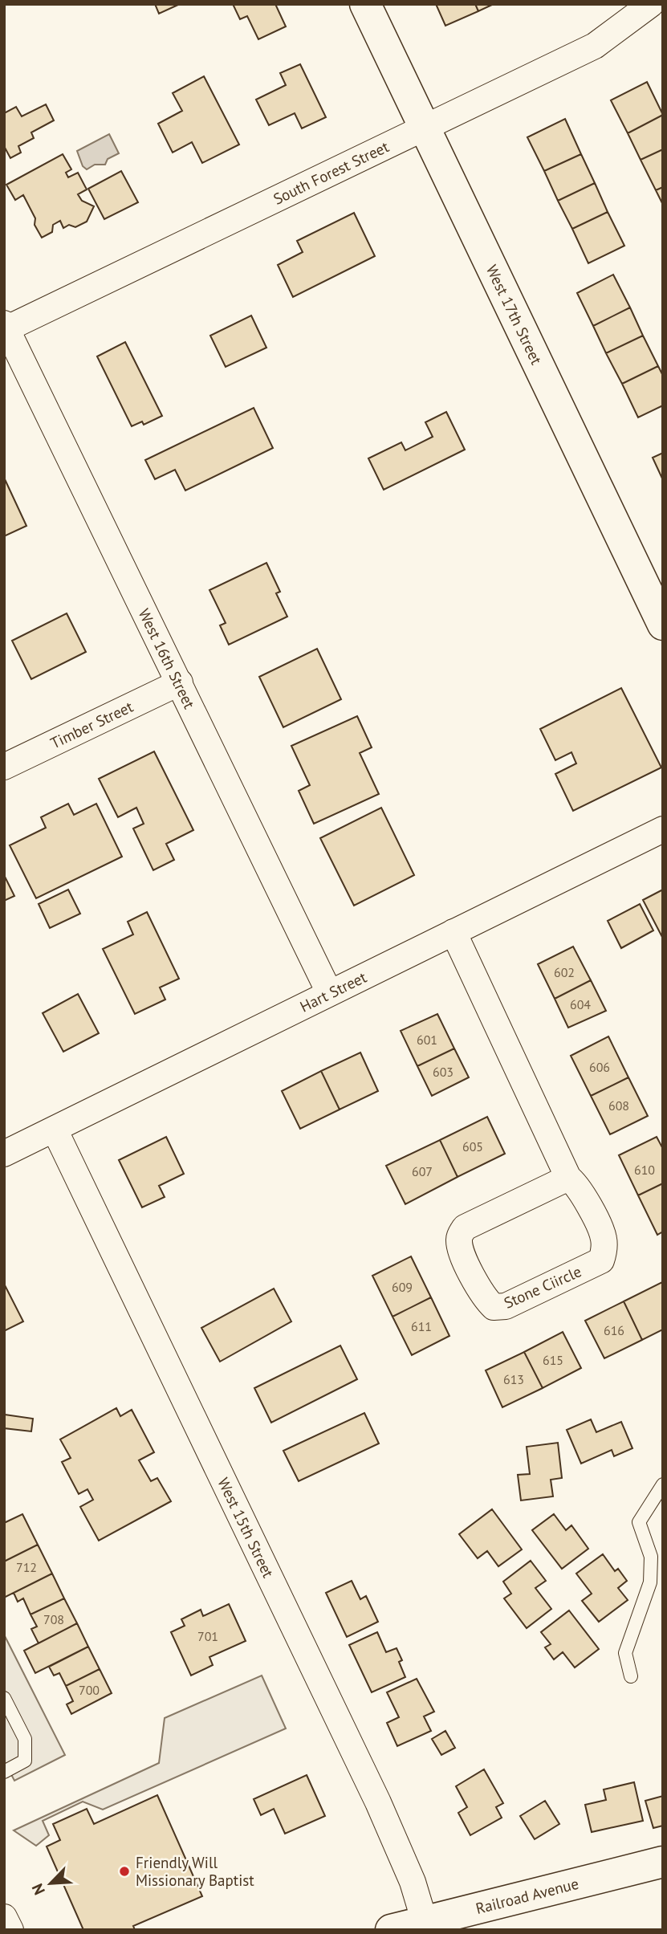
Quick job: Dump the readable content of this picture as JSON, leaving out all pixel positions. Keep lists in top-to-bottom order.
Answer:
{
  "streets": {
    "street": [
      "South Forest Street",
      "West 17th Street",
      "West 16th Street",
      "Timber Street",
      "Hart Street",
      "Stone Ciircle",
      "West 15th Street",
      "Railroad Avenue"
    ]
  },
  "crossings": [
    ["South Forest Street", "West 17th Street"],
    ["South Forest Street", "West 16th Street"],
    ["West 16th Street", "Timber Street"],
    ["West 16th Street", "Hart Street"],
    ["Hart Street", "Stone Ciircle"],
    ["Hart Street", "West 15th Street"],
    ["West 15th Street", "Railroad Avenue"]
  ],
  "places": ["Friendly Will Missionary Baptist"],
  "house_numbers": [
    "602",
    "604",
    "601",
    "606",
    "603",
    "608",
    "605",
    "610",
    "607",
    "609",
    "611",
    "616",
    "615",
    "613",
    "712",
    "708",
    "701",
    "700"
  ],
  "north": "bottom left"
}
